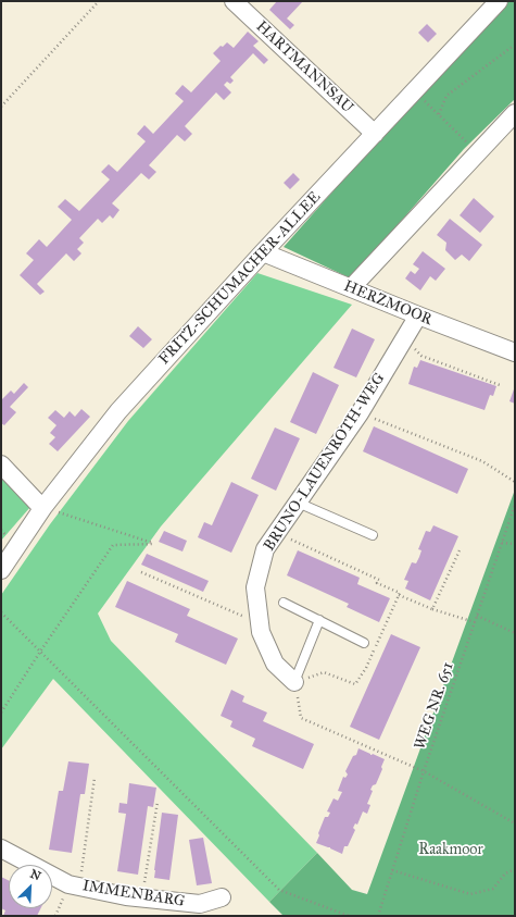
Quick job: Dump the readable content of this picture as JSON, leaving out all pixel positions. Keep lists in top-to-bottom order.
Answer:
{
  "streets": {
    "street": [
      "HARTMANNSAU",
      "FRITZ-SCHUMACHER-ALLEE",
      "HERZMOOR",
      "BRUNO-LAUENROTH-WEG",
      "IMMENBARG"
    ],
    "path": ["WEG NR. 651"]
  },
  "crossings": [
    ["HARTMANNSAU", "FRITZ-SCHUMACHER-ALLEE"],
    ["FRITZ-SCHUMACHER-ALLEE", "HERZMOOR"],
    ["HERZMOOR", "BRUNO-LAUENROTH-WEG"]
  ],
  "parks": ["Raakmoor"],
  "north": "top right"
}
